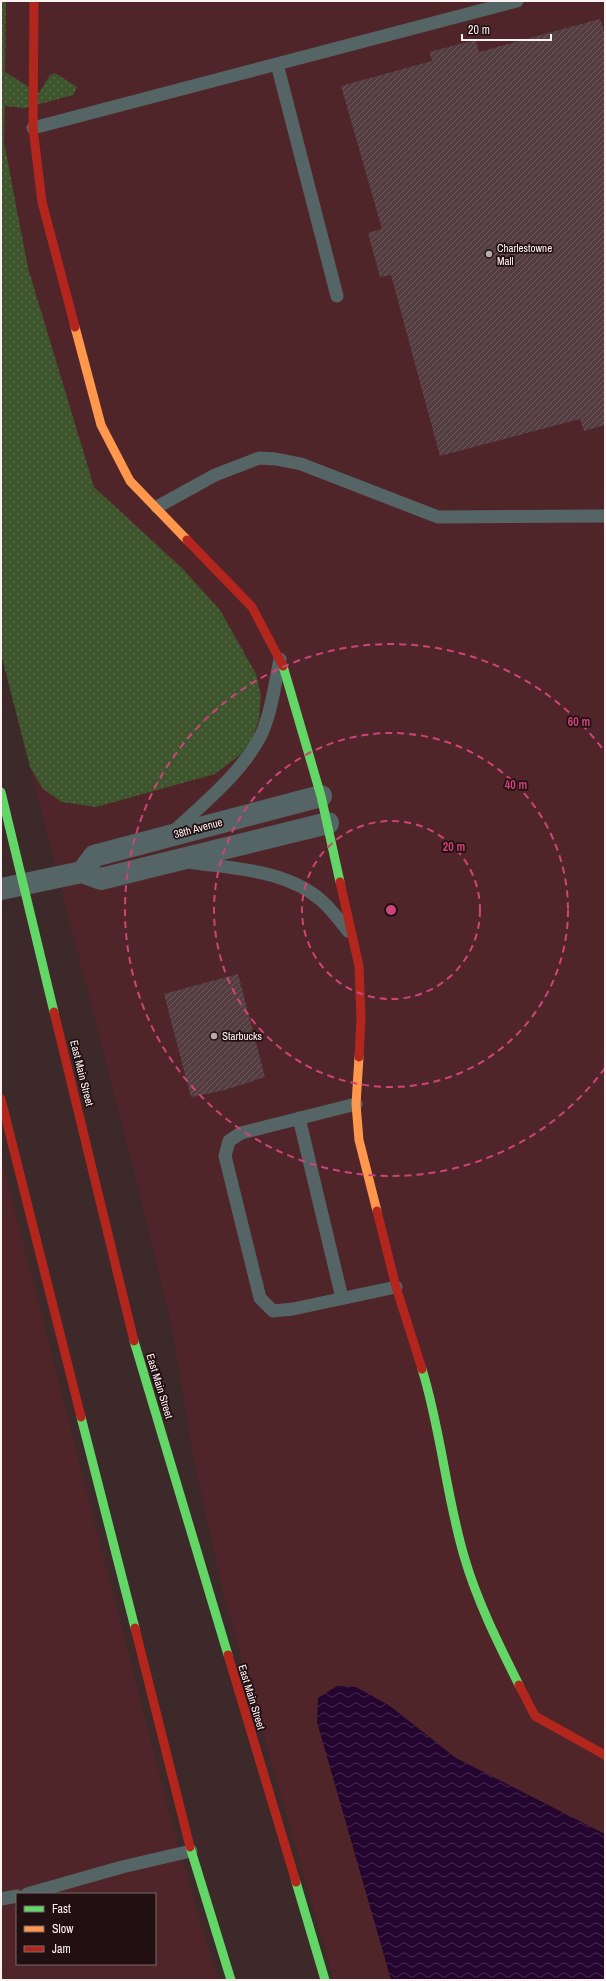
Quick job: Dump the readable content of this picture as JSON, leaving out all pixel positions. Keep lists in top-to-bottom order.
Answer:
{
  "streets": {
    "main road": ["East Main Street"],
    "street": ["38th Avenue"]
  },
  "places": ["Charlestowne Mall", "Starbucks"],
  "legend": ["Fast", "Slow", "Jam"],
  "scale_bar": "20 m",
  "rings": ["60 m", "40 m", "20 m"]
}
